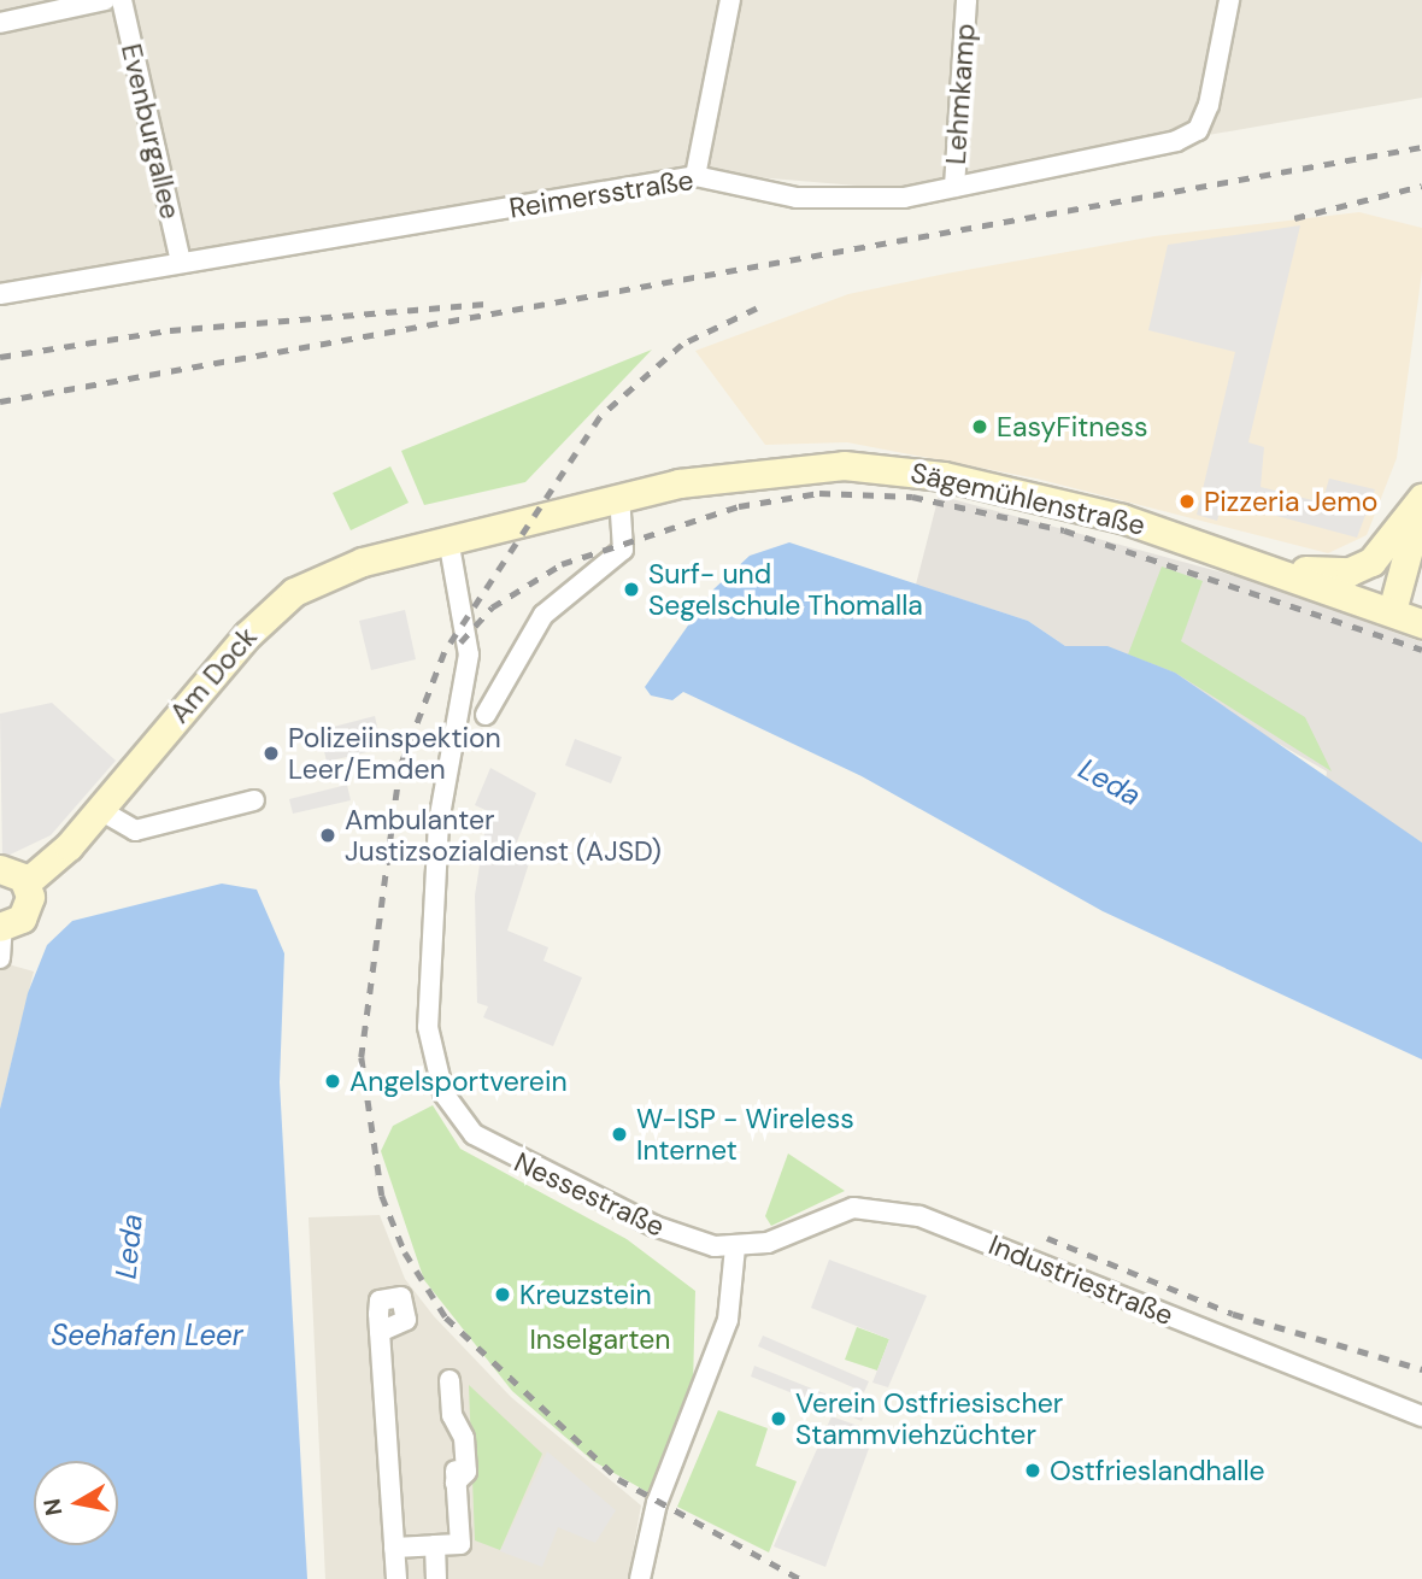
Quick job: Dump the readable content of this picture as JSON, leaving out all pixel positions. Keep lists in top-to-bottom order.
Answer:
{
  "streets": {
    "main road": ["Sägemühlenstraße", "Am Dock"],
    "street": [
      "Lehmkamp",
      "Evenburgallee",
      "Reimersstraße",
      "Nessestraße",
      "Industriestraße"
    ]
  },
  "crossings": [
    ["Lehmkamp", "Reimersstraße"],
    ["Evenburgallee", "Reimersstraße"],
    ["Sägemühlenstraße", "Am Dock"],
    ["Sägemühlenstraße", "Nessestraße"],
    ["Am Dock", "Nessestraße"],
    ["Nessestraße", "Industriestraße"]
  ],
  "water": ["Leda", "Seehafen Leer"],
  "parks": ["Inselgarten"],
  "places": [
    "EasyFitness",
    "Pizzeria Jemo",
    "Surf- und Segelschule Thomalla",
    "Polizeiinspektion Leer/Emden",
    "Ambulanter Justizsozialdienst (AJSD)",
    "Angelsportverein",
    "W-ISP - Wireless Internet",
    "Kreuzstein",
    "Verein Ostfriesischer Stammviehzüchter",
    "Ostfrieslandhalle"
  ],
  "north": "left"
}
